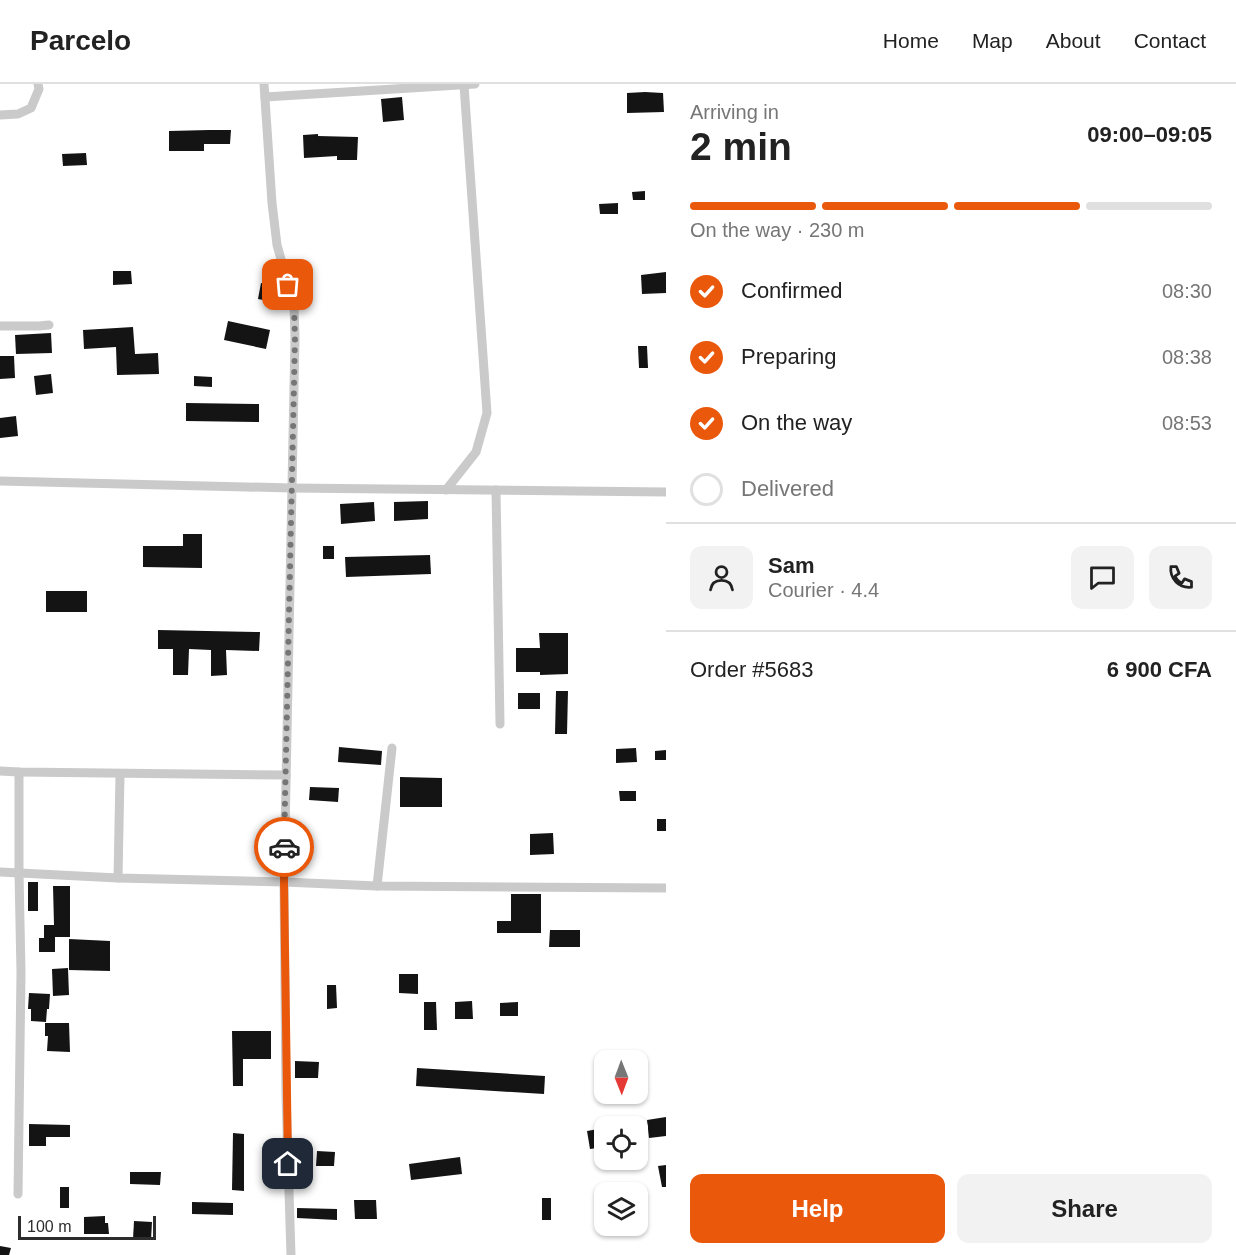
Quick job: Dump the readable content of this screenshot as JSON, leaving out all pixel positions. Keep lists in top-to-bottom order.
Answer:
{
  "scale_bar": "100 m",
  "north": "bottom",
  "page": {
    "header": "Parcelo",
    "nav": [
      "Home",
      "Map",
      "About",
      "Contact"
    ],
    "heading": ["2 min", "Arriving in", "09:00–09:05"],
    "panel": [
      "Sam",
      "Courier · 4.4",
      "Order #5683",
      "6 900 CFA"
    ],
    "bar": "On the way · 230 m",
    "list": [
      ["Confirmed", "08:30"],
      ["Preparing", "08:38"],
      ["On the way", "08:53"],
      "Delivered"
    ],
    "buttons": ["Help", "Share"],
    "scale": "100 m"
  }
}
